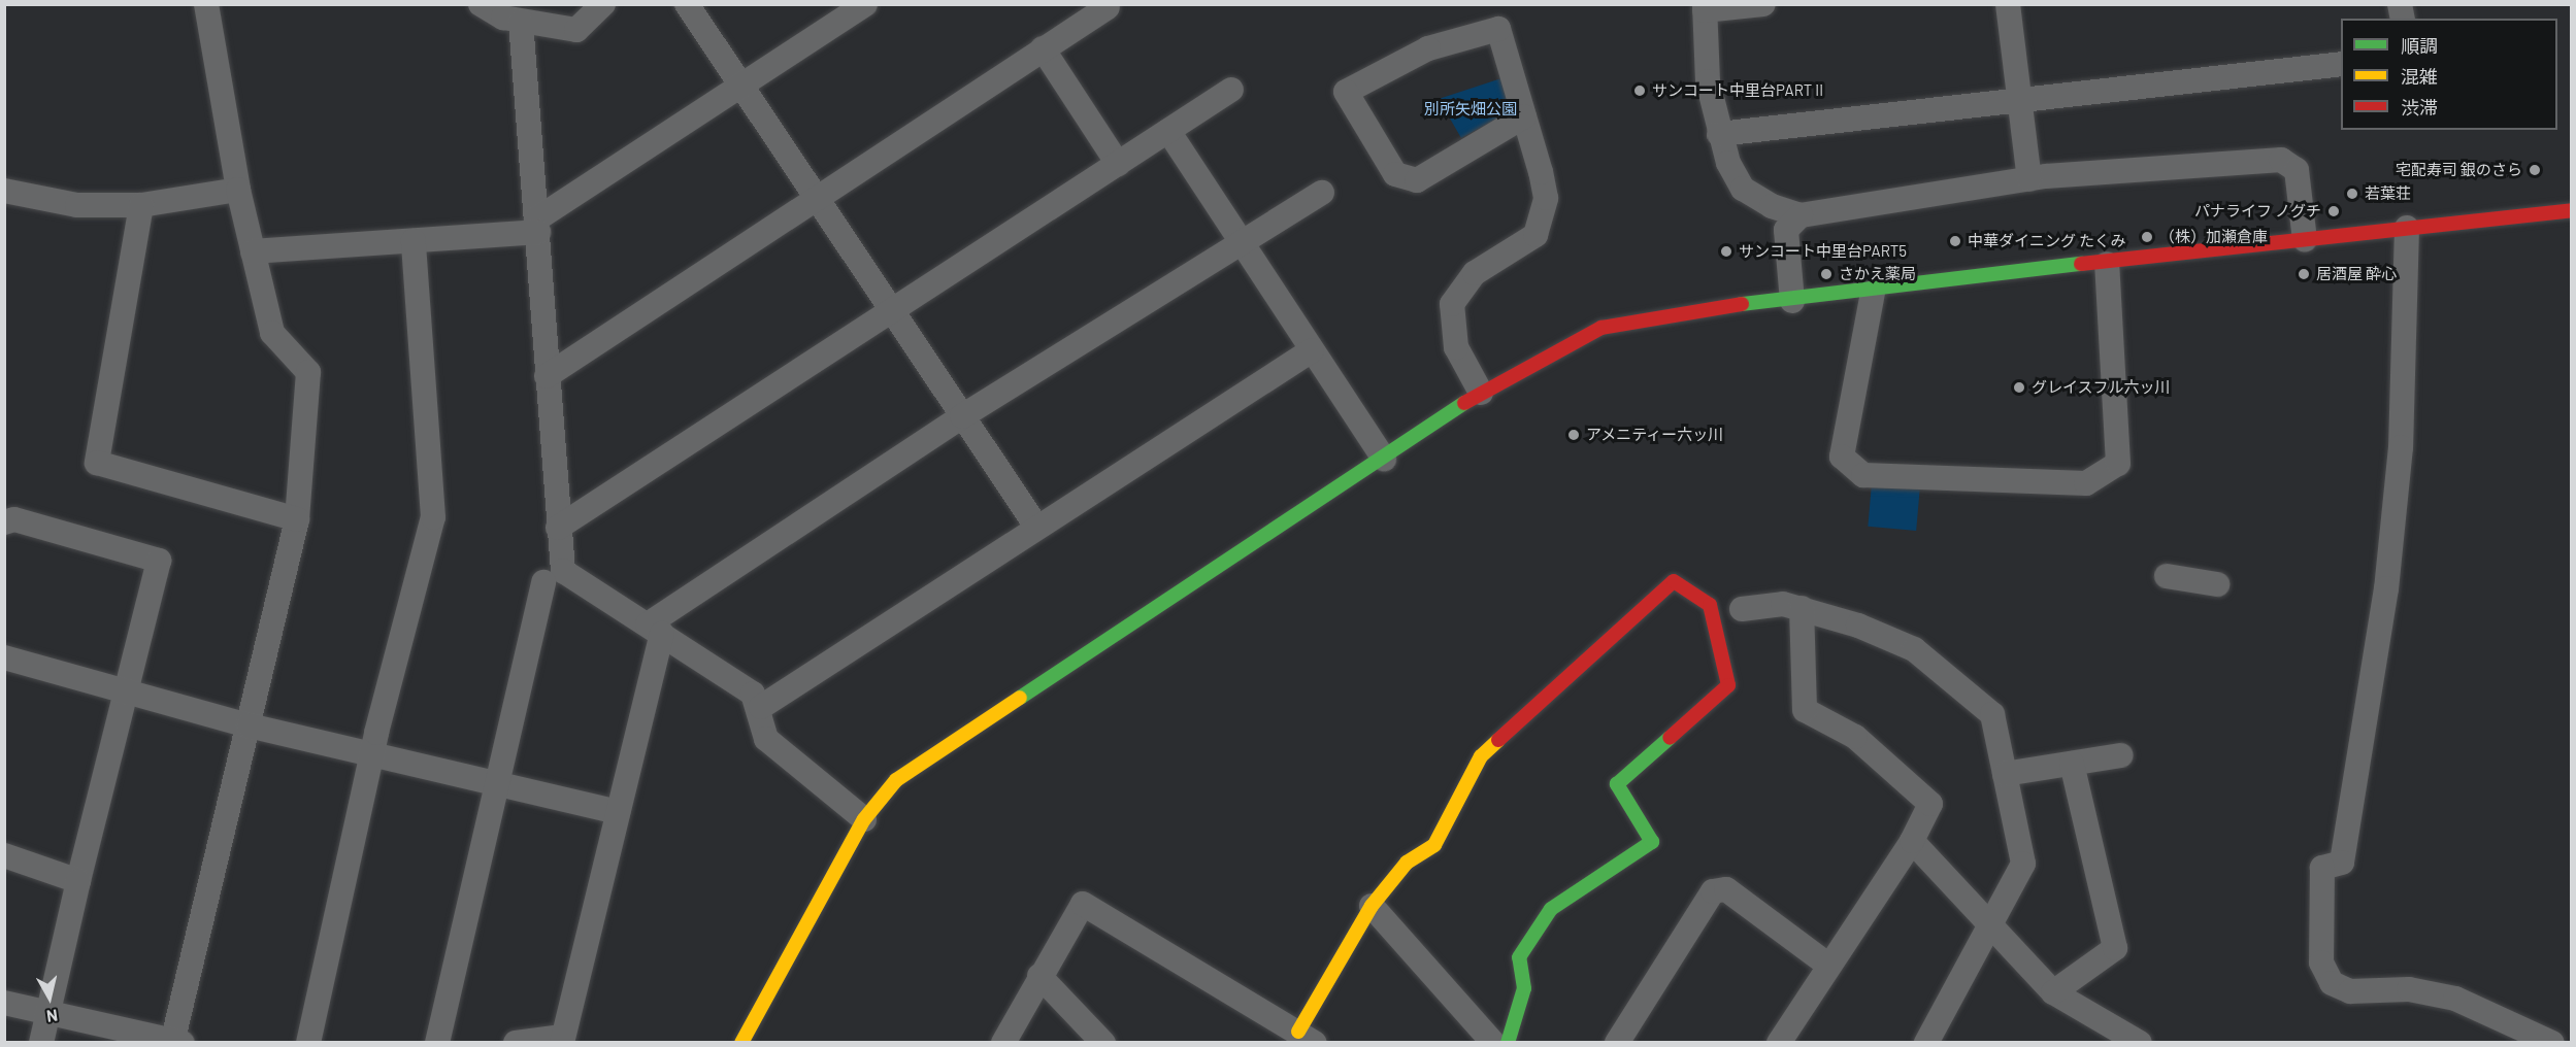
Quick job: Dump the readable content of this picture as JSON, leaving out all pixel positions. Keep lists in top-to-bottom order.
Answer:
{
  "parks": ["別所矢畑公園"],
  "places": [
    "サンコート中里台PART II",
    "宅配寿司 銀のさら",
    "若葉荘",
    "パナライフ ノグチ",
    "（株）加瀬倉庫",
    "中華ダイニング たくみ",
    "サンコート中里台PART5",
    "さかえ薬局",
    "居酒屋 酔心",
    "グレイスフル六ッ川",
    "アメニティー六ッ川"
  ],
  "legend": ["順調", "混雑", "渋滞"],
  "north": "bottom"
}
